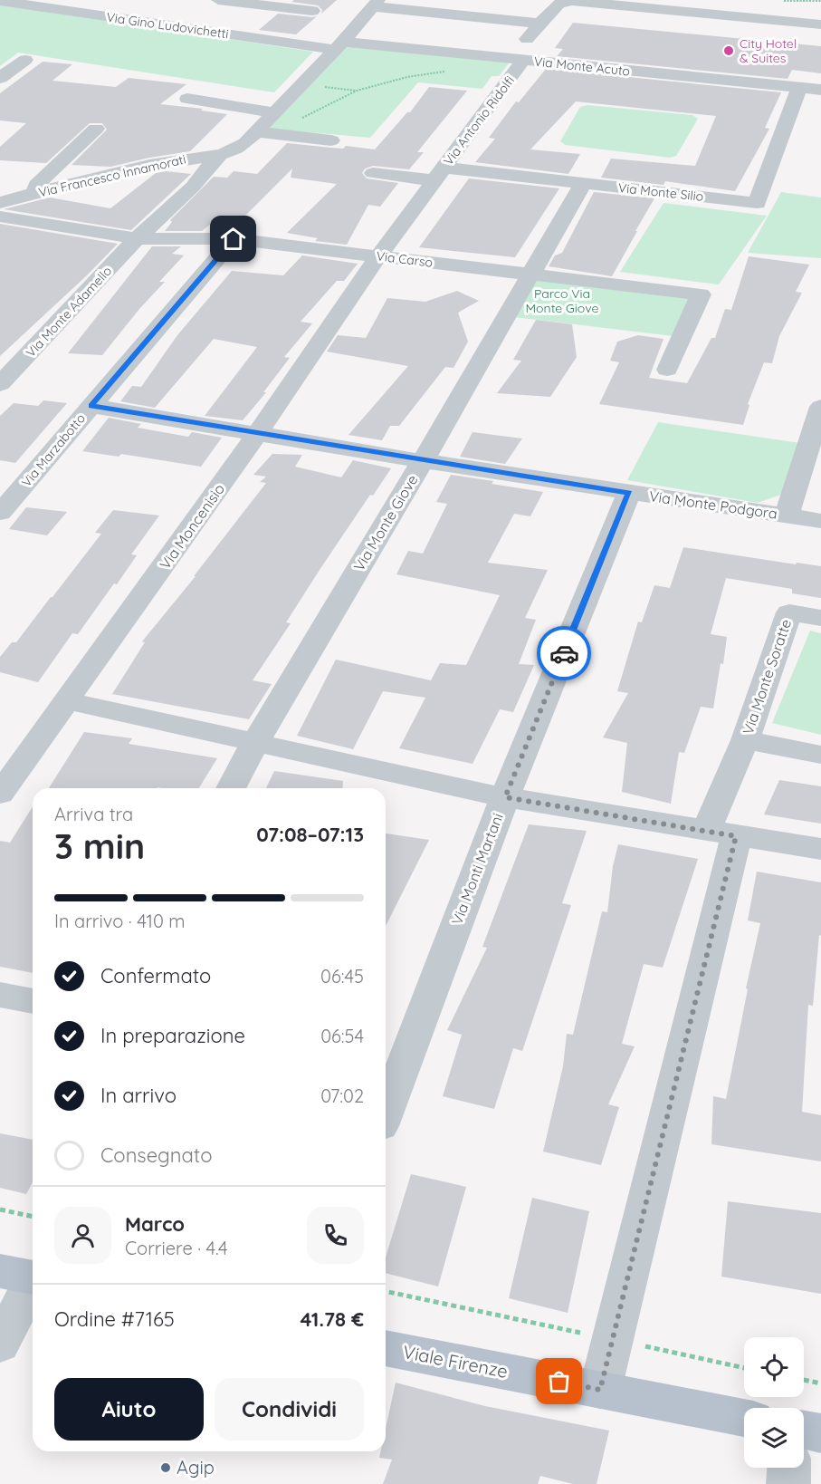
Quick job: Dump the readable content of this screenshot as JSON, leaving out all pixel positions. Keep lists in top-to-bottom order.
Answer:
{
  "streets": {
    "main road": ["Viale Firenze"],
    "street": [
      "Via Gino Ludovichetti",
      "Via Monte Acuto",
      "Via Antonio Ridolfi",
      "Via Francesco Innamorati",
      "Via Monte Silio",
      "Via Carso",
      "Via Monte Adamello",
      "Via Marzabotto",
      "Via Monte Podgora",
      "Via Monte Giove",
      "Via Moncenisio",
      "Via Monte Soratte",
      "Via Monti Martani"
    ]
  },
  "crossings": [
    ["Via Gino Ludovichetti", "Via Monte Acuto"],
    ["Via Gino Ludovichetti", "Via Francesco Innamorati"],
    ["Via Monte Acuto", "Via Antonio Ridolfi"],
    ["Via Monte Acuto", "Via Francesco Innamorati"],
    ["Via Monte Acuto", "Via Monte Silio"],
    ["Via Antonio Ridolfi", "Via Monte Silio"],
    ["Via Antonio Ridolfi", "Via Carso"],
    ["Via Antonio Ridolfi", "Via Moncenisio"],
    ["Via Francesco Innamorati", "Via Monte Adamello"],
    ["Via Monte Silio", "Via Monte Giove"],
    ["Via Carso", "Via Monte Adamello"],
    ["Via Carso", "Via Marzabotto"],
    ["Via Carso", "Via Monte Giove"],
    ["Via Carso", "Via Moncenisio"],
    ["Via Marzabotto", "Via Monte Podgora"],
    ["Via Monte Podgora", "Via Monte Giove"],
    ["Via Monte Podgora", "Via Moncenisio"],
    ["Via Monte Podgora", "Via Monti Martani"],
    ["Via Monte Soratte", "Viale Firenze"]
  ],
  "parks": ["Parco Via Monte Giove"],
  "places": ["City Hotel & Suites", "Agip"],
  "page": {
    "heading": ["3 min", "Arriva tra", "07:08–07:13"],
    "panel": [
      "Marco",
      "Corriere · 4.4",
      "Ordine #7165",
      "41.78 €"
    ],
    "bar": "In arrivo · 410 m",
    "list": [
      ["Confermato", "06:45"],
      ["In preparazione", "06:54"],
      ["In arrivo", "07:02"],
      "Consegnato"
    ],
    "buttons": ["Aiuto", "Condividi"]
  }
}
